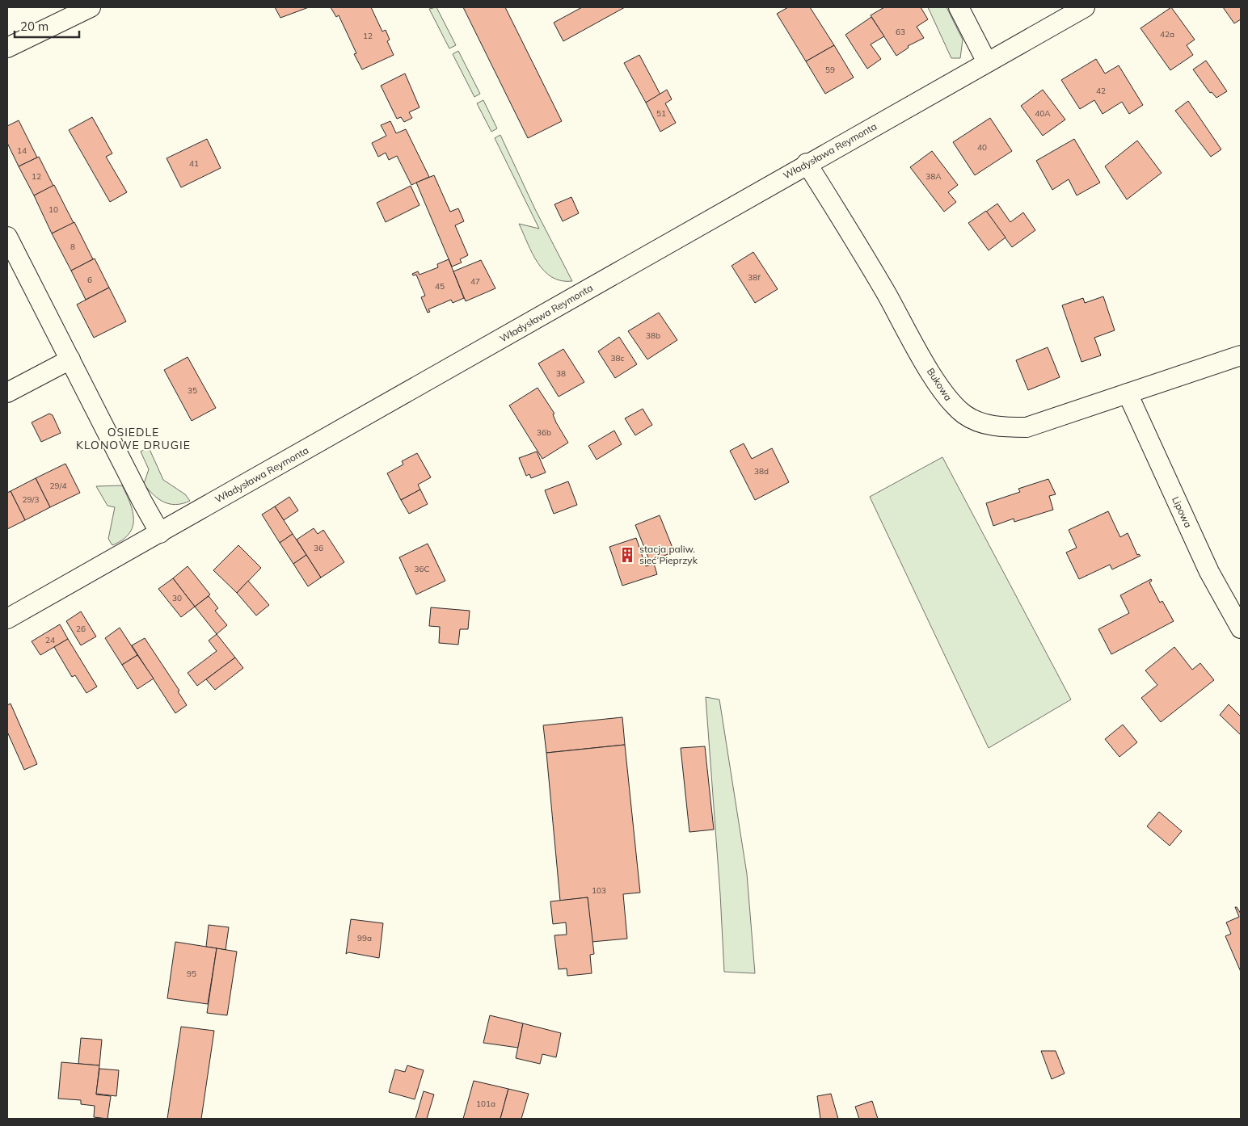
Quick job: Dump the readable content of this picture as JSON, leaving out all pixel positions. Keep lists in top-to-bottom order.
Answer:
{
  "streets": {
    "street": ["Władysława Reymonta", "Bukowa", "Lipowa"]
  },
  "crossings": [
    ["Władysława Reymonta", "Bukowa"],
    ["Bukowa", "Lipowa"]
  ],
  "districts": ["OSIEDLE KLONOWE DRUGIE"],
  "places": {
    "building": ["stacja paliw. sieć Pieprzyk"]
  },
  "house_numbers": [
    "63",
    "42a",
    "12",
    "59",
    "42",
    "51",
    "40A",
    "40",
    "14",
    "41",
    "12",
    "38A",
    "10",
    "8",
    "38f",
    "6",
    "47",
    "45",
    "38b",
    "38c",
    "38",
    "35",
    "36b",
    "38d",
    "29/4",
    "29/3",
    "36",
    "36C",
    "30",
    "26",
    "24",
    "103",
    "99a",
    "95",
    "101a"
  ],
  "scale_bar": "20 m"
}
